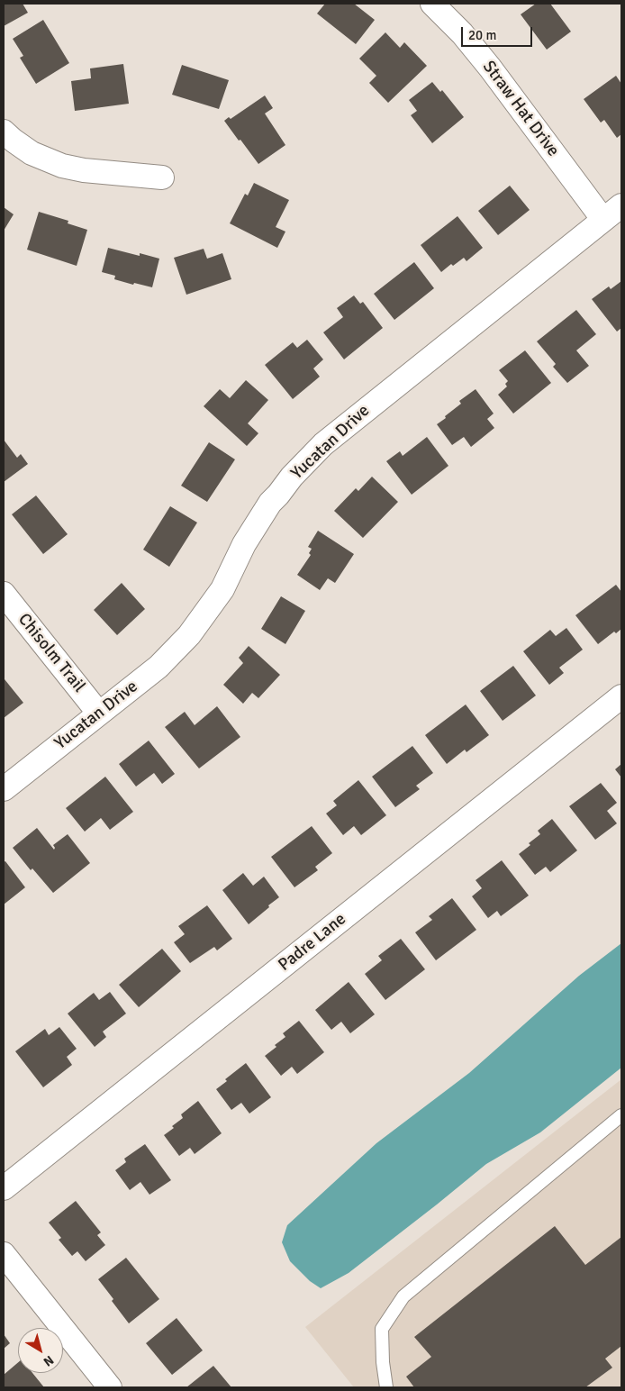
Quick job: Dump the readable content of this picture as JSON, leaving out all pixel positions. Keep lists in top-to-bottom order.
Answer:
{
  "streets": {
    "street": [
      "Straw Hat Drive",
      "Yucatan Drive",
      "Chisolm Trail",
      "Padre Lane"
    ]
  },
  "crossings": [
    ["Straw Hat Drive", "Yucatan Drive"],
    ["Yucatan Drive", "Chisolm Trail"]
  ],
  "scale_bar": "20 m",
  "north": "bottom right"
}
